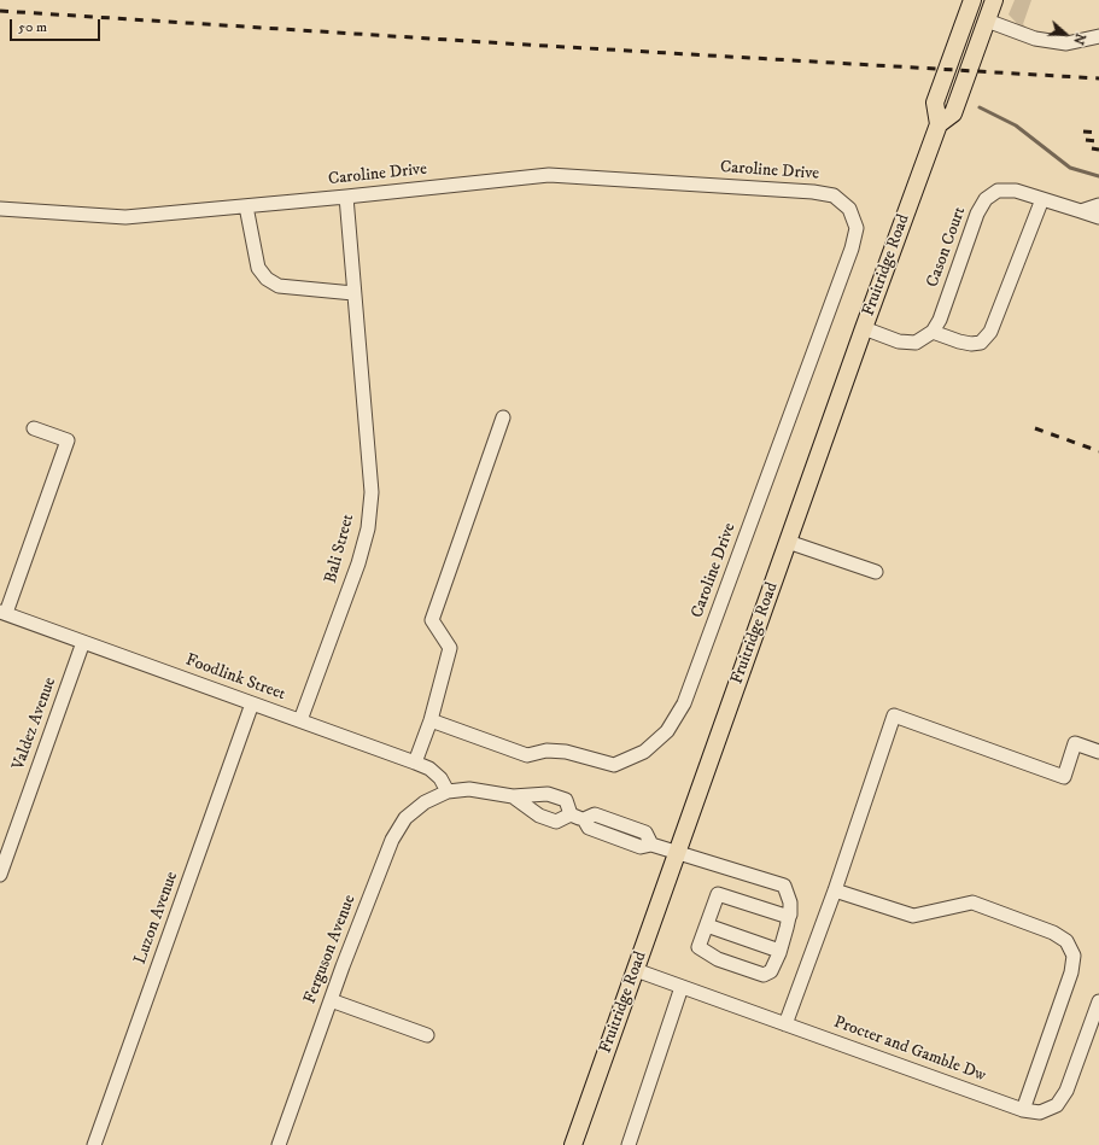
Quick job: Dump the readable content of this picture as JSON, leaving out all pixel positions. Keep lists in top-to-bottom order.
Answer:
{
  "streets": {
    "main road": ["Fruitridge Road"],
    "street": [
      "Caroline Drive",
      "Cason Court",
      "Bali Street",
      "Foodlink Street",
      "Valdez Avenue",
      "Luzon Avenue",
      "Ferguson Avenue",
      "Procter and Gamble Dw"
    ]
  },
  "crossings": [
    ["Caroline Drive", "Bali Street"],
    ["Fruitridge Road", "Procter and Gamble Dw"],
    ["Bali Street", "Foodlink Street"],
    ["Foodlink Street", "Valdez Avenue"],
    ["Foodlink Street", "Luzon Avenue"],
    ["Foodlink Street", "Ferguson Avenue"]
  ],
  "scale_bar": "50 m",
  "north": "right"
}
